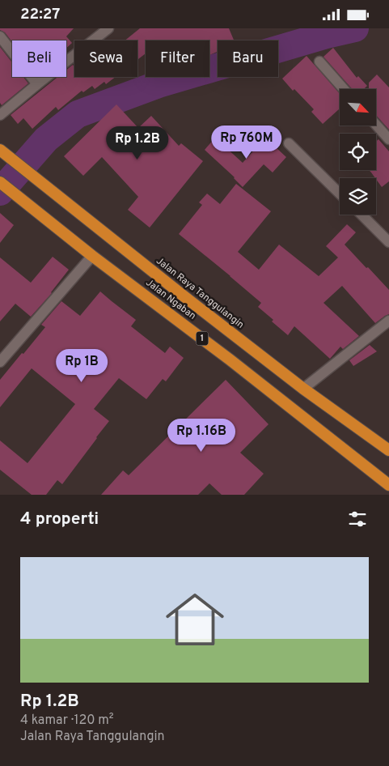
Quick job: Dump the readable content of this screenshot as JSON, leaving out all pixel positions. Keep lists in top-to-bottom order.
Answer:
{
  "streets": {
    "highway": ["Jalan Raya Tanggulangin", "Jalan Ngaban", "1"]
  },
  "north": "bottom right",
  "page": {
    "status": "22:27",
    "chip": [
      "Beli",
      "Sewa",
      "Filter",
      "Baru"
    ],
    "price": [
      "Rp 760M",
      "Rp 1.2B",
      "Rp 1B",
      "Rp 1.16B"
    ],
    "heading": "4 properti",
    "list": [
      {
        "name": "Rp 1.2B",
        "note": "4 kamar · 120 m² · Jalan Raya Tanggulangin"
      }
    ]
  }
}
